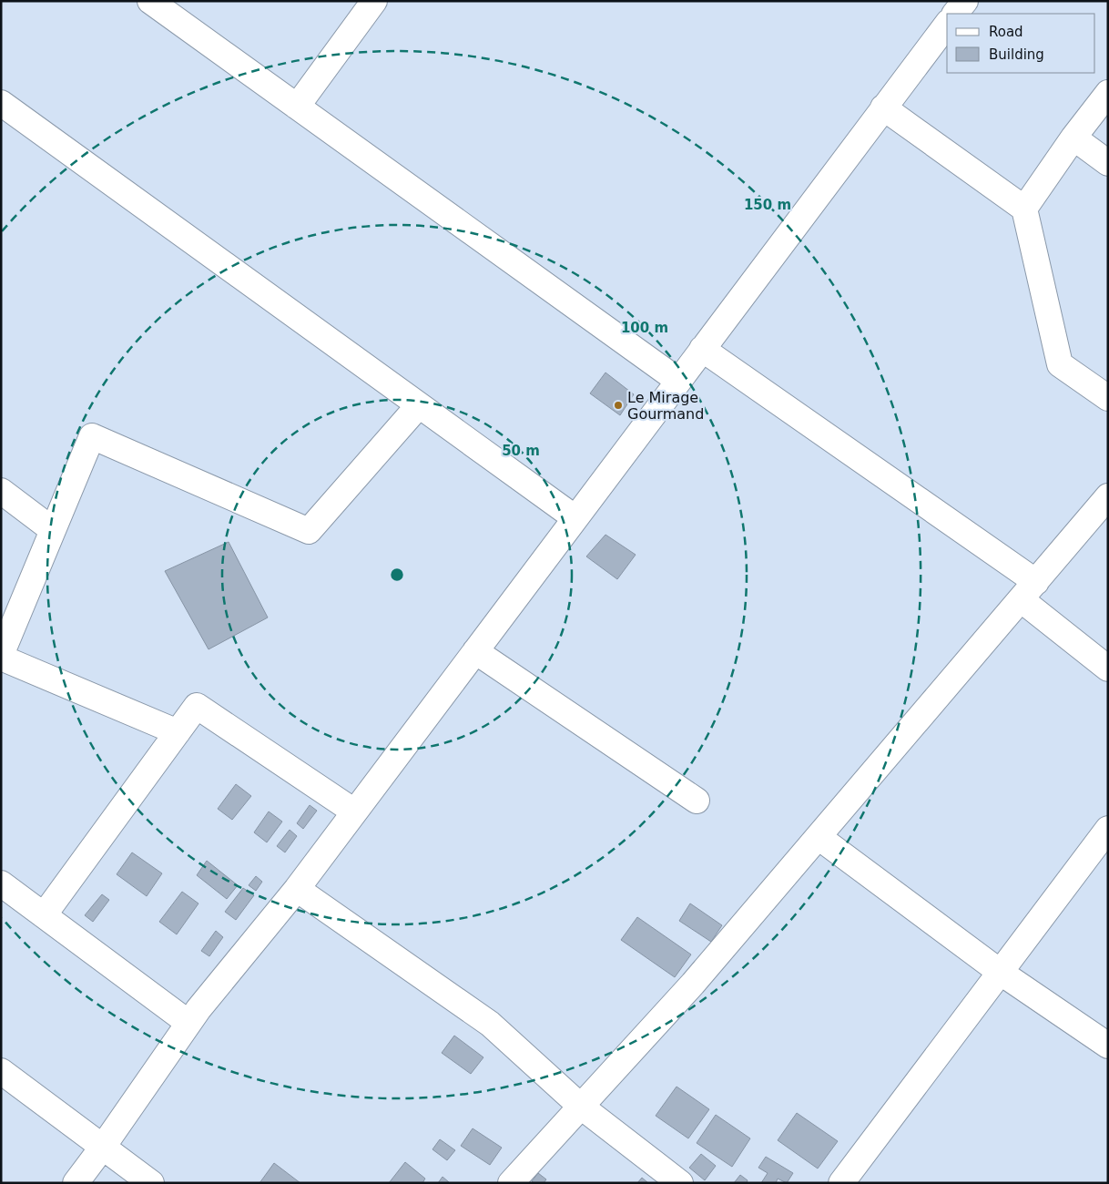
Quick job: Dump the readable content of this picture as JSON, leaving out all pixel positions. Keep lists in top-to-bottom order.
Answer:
{
  "places": ["Le Mirage Gourmand"],
  "legend": ["Road", "Building"],
  "rings": ["150 m", "100 m", "50 m"]
}
